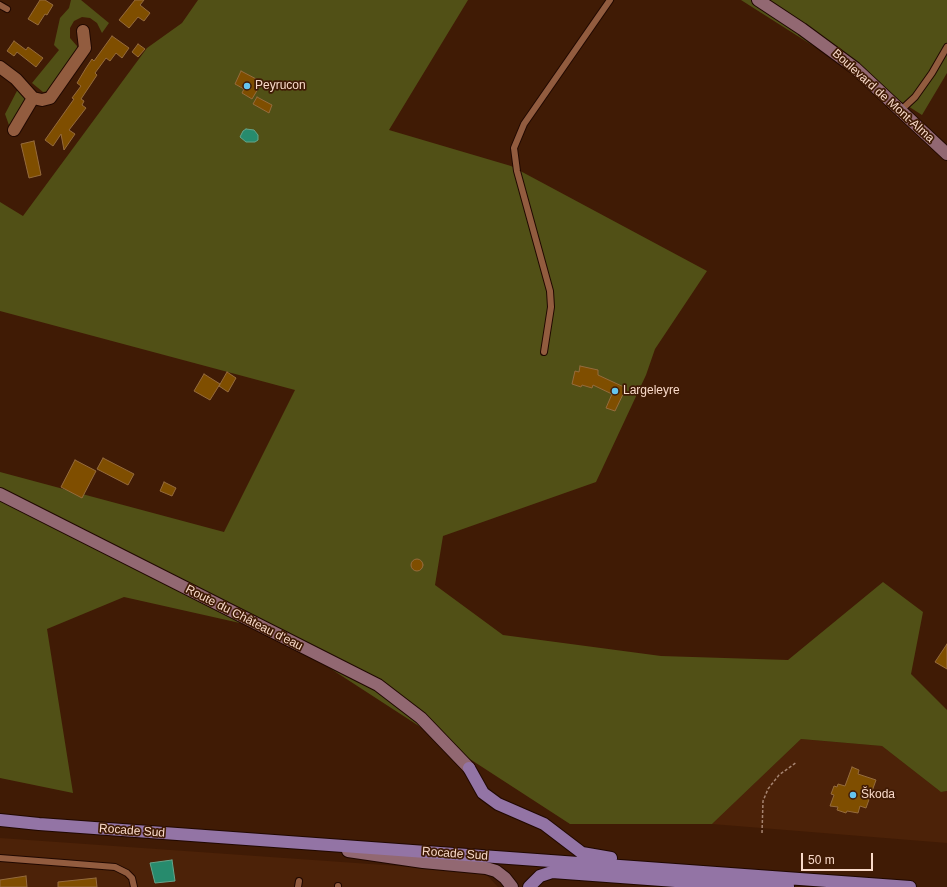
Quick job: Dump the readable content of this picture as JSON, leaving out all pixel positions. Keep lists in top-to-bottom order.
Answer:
{
  "streets": {
    "main road": ["Boulevard de Mont-Alma", "Route du Château d'eau", "Rocade Sud"]
  },
  "crossings": [
    ["Route du Château d'eau", "Rocade Sud"]
  ],
  "places": ["Peyrucon", "Largeleyre", "Škoda"],
  "scale_bar": "50 m"
}
